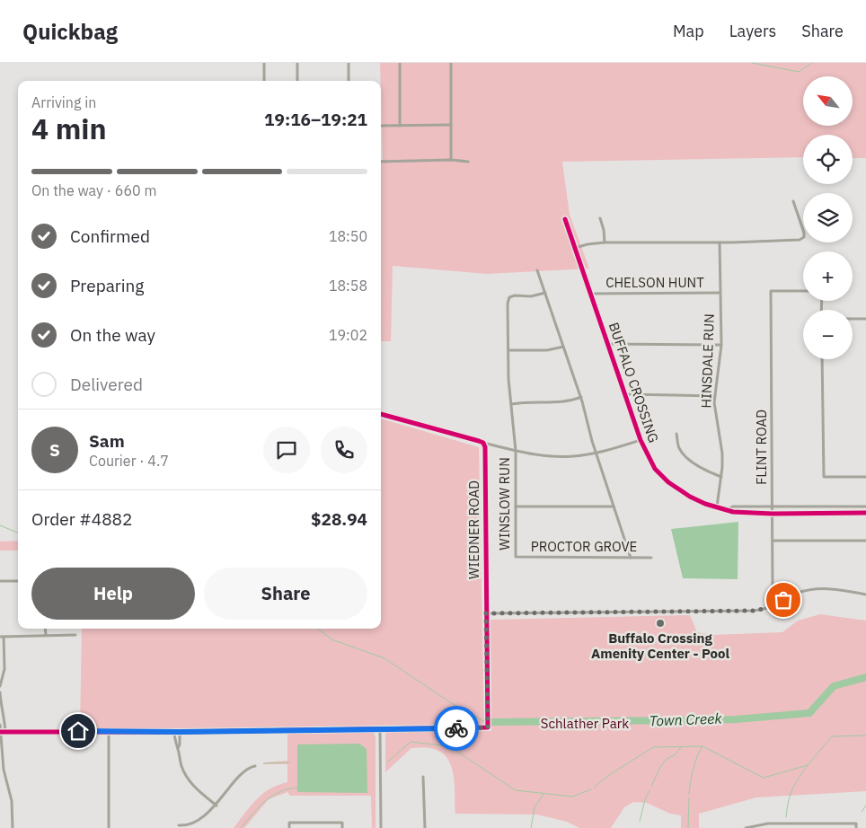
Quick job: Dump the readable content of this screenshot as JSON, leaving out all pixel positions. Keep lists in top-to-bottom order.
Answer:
{
  "streets": {
    "street": [
      "CHELSON HUNT",
      "HINSDALE RUN",
      "BUFFALO CROSSING",
      "FLINT ROAD",
      "WINSLOW RUN",
      "WIEDNER ROAD",
      "PROCTOR GROVE"
    ]
  },
  "crossings": [
    ["CHELSON HUNT", "HINSDALE RUN"],
    ["CHELSON HUNT", "BUFFALO CROSSING"],
    ["HINSDALE RUN", "BUFFALO CROSSING"],
    ["BUFFALO CROSSING", "FLINT ROAD"],
    ["WINSLOW RUN", "PROCTOR GROVE"]
  ],
  "water": ["Town Creek"],
  "parks": ["Schlather Park"],
  "places": ["Buffalo Crossing Amenity Center - Pool"],
  "north": "top left",
  "page": {
    "header": "Quickbag",
    "nav": ["Map", "Layers", "Share"],
    "map_buttons": ["+", "−"],
    "heading": ["4 min", "Arriving in", "19:16–19:21"],
    "panel": [
      "Sam",
      "Courier · 4.7",
      "Order #4882",
      "$28.94"
    ],
    "bar": "On the way · 660 m",
    "list": [
      ["Confirmed", "18:50"],
      ["Preparing", "18:58"],
      ["On the way", "19:02"],
      "Delivered"
    ],
    "round": "S",
    "buttons": ["Help", "Share"]
  }
}
